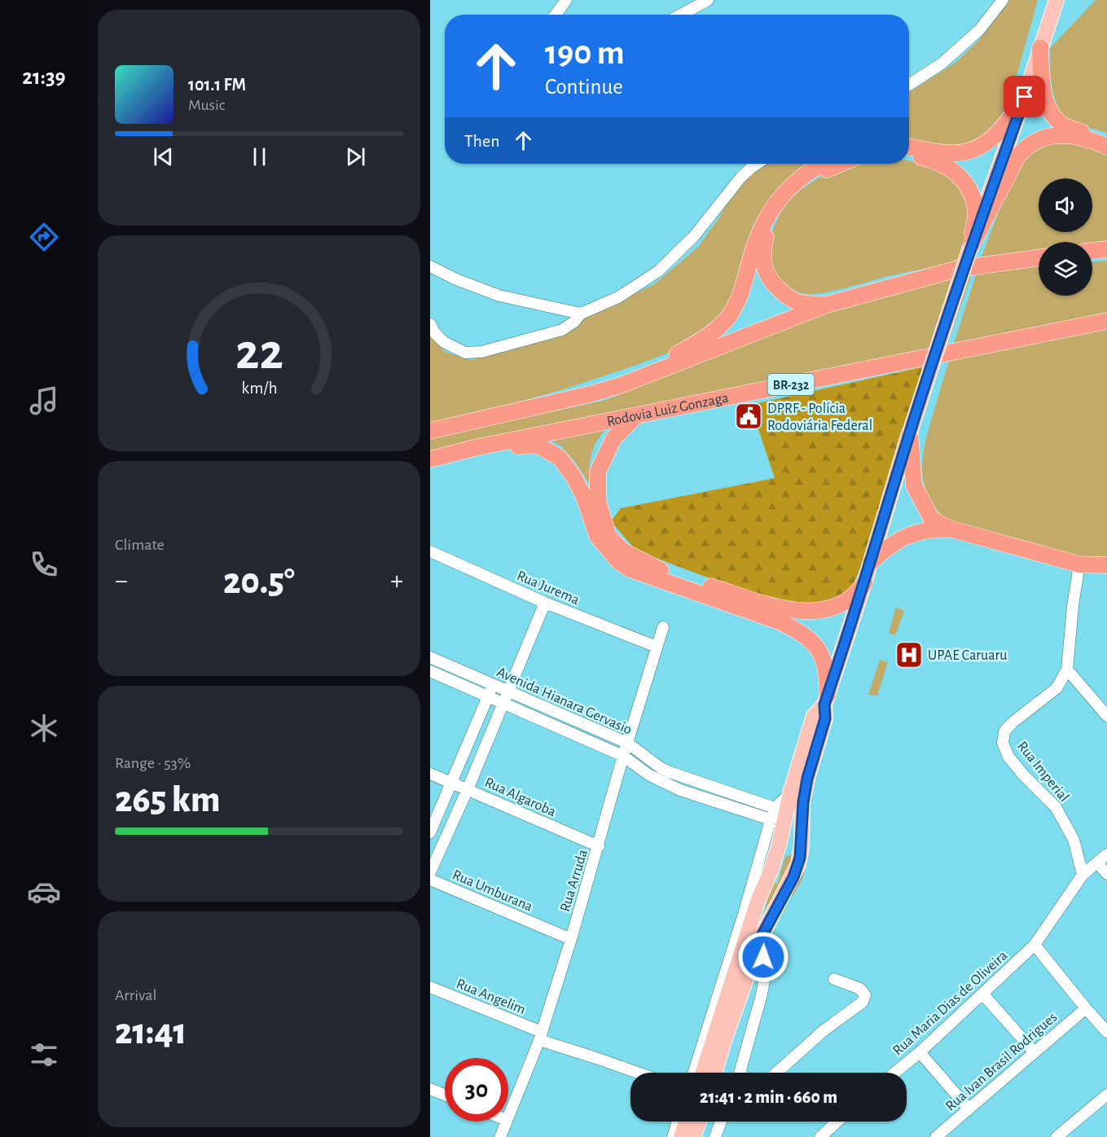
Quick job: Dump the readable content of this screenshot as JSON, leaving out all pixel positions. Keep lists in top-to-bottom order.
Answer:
{
  "streets": {
    "highway": ["BR-232", "Rodovia Luiz Gonzaga"],
    "street": [
      "Rua Jurema",
      "Avenida Hianara Gervasio",
      "Rua Imperial",
      "Rua Algaroba",
      "Rua Arruda",
      "Rua Umburana",
      "Rua Angelim",
      "Rua Maria Dias de Oliveira",
      "Rua Ivan Brasil Rodrigues"
    ]
  },
  "crossings": [
    ["Rua Jurema", "Rua Arruda"],
    ["Avenida Hianara Gervasio", "Rua Arruda"],
    ["Rua Imperial", "Rua Maria Dias de Oliveira"],
    ["Rua Algaroba", "Rua Arruda"],
    ["Rua Arruda", "Rua Umburana"],
    ["Rua Arruda", "Rua Angelim"]
  ],
  "places": {
    "public building": ["DPRF - Polícia Rodoviária Federal"],
    "hospital": ["UPAE Caruaru"]
  },
  "page": {
    "tabs": "21:39",
    "turn": ["190 m", "Continue"],
    "song": ["101.1 FM", "Music"],
    "then": "Then",
    "tile": [
      "Climate",
      ["Range · 53%", "265 km"],
      ["Arrival", "21:41"]
    ],
    "heat": ["−", "20.5°", "+"],
    "limit": "30",
    "trip": "21:41 · 2 min · 660 m",
    "gauge": ["22", "km/h"]
  }
}
